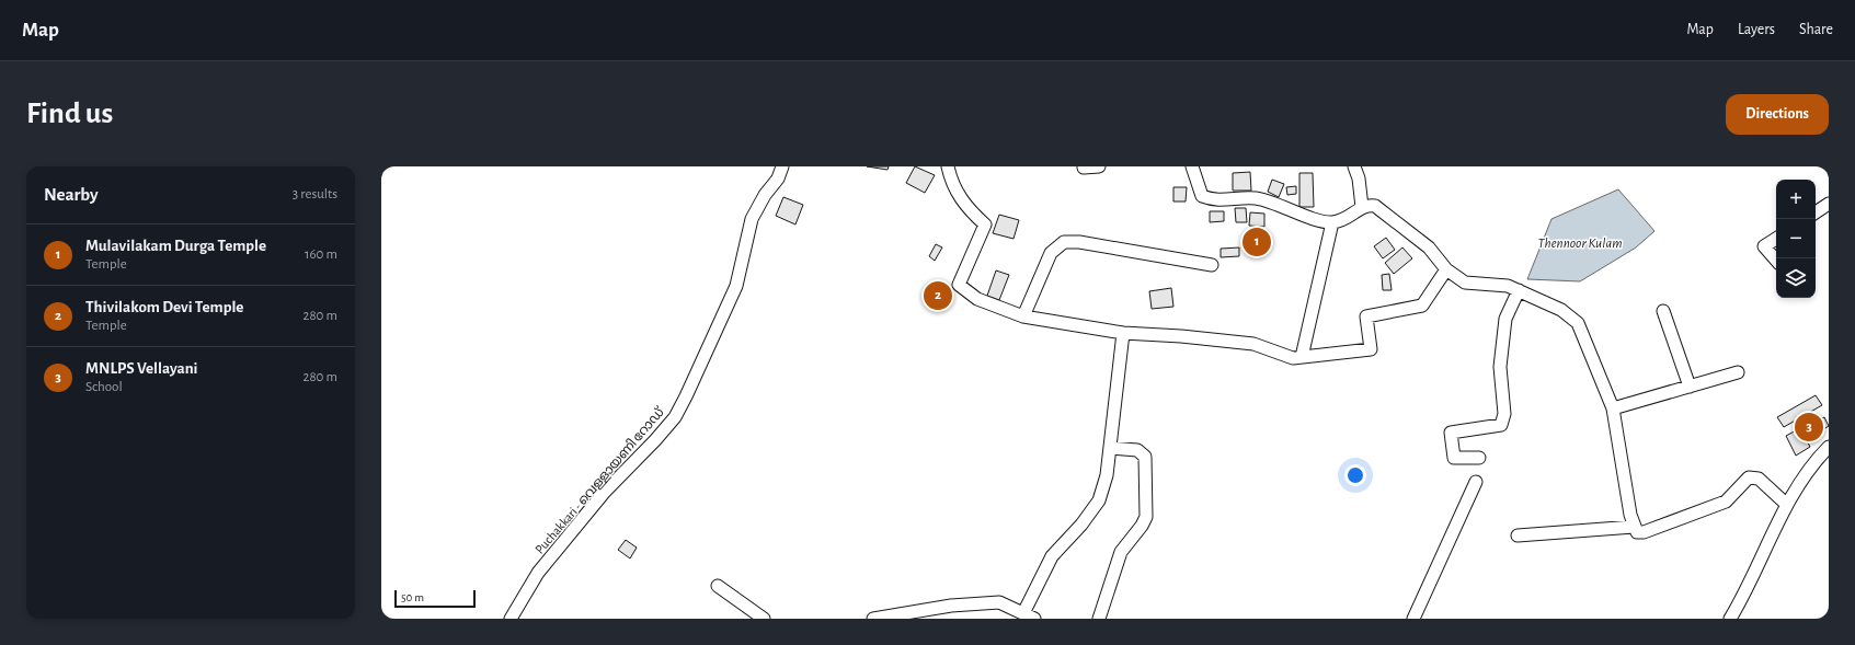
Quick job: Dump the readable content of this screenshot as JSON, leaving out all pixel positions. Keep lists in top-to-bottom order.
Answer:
{
  "streets": {
    "street": ["Puchakkari - വെള്ളായണി റോഡ്"]
  },
  "water": ["Thennoor Kulam"],
  "scale_bar": "50 m",
  "page": {
    "header": "Map",
    "nav": ["Map", "Layers", "Share"],
    "buttons": "Directions",
    "title": "Find us",
    "heading": ["Nearby", "3 results"],
    "map_buttons": ["+", "−"],
    "list": [
      {
        "mark": "1",
        "name": "Mulavilakam Durga Temple",
        "note": "Temple",
        "value": "160 m"
      },
      {
        "mark": "2",
        "name": "Thivilakom Devi Temple",
        "note": "Temple",
        "value": "280 m"
      },
      {
        "mark": "3",
        "name": "MNLPS Vellayani",
        "note": "School",
        "value": "280 m"
      }
    ],
    "pins": ["1", "2", "3"],
    "scale": "50 m"
  }
}
